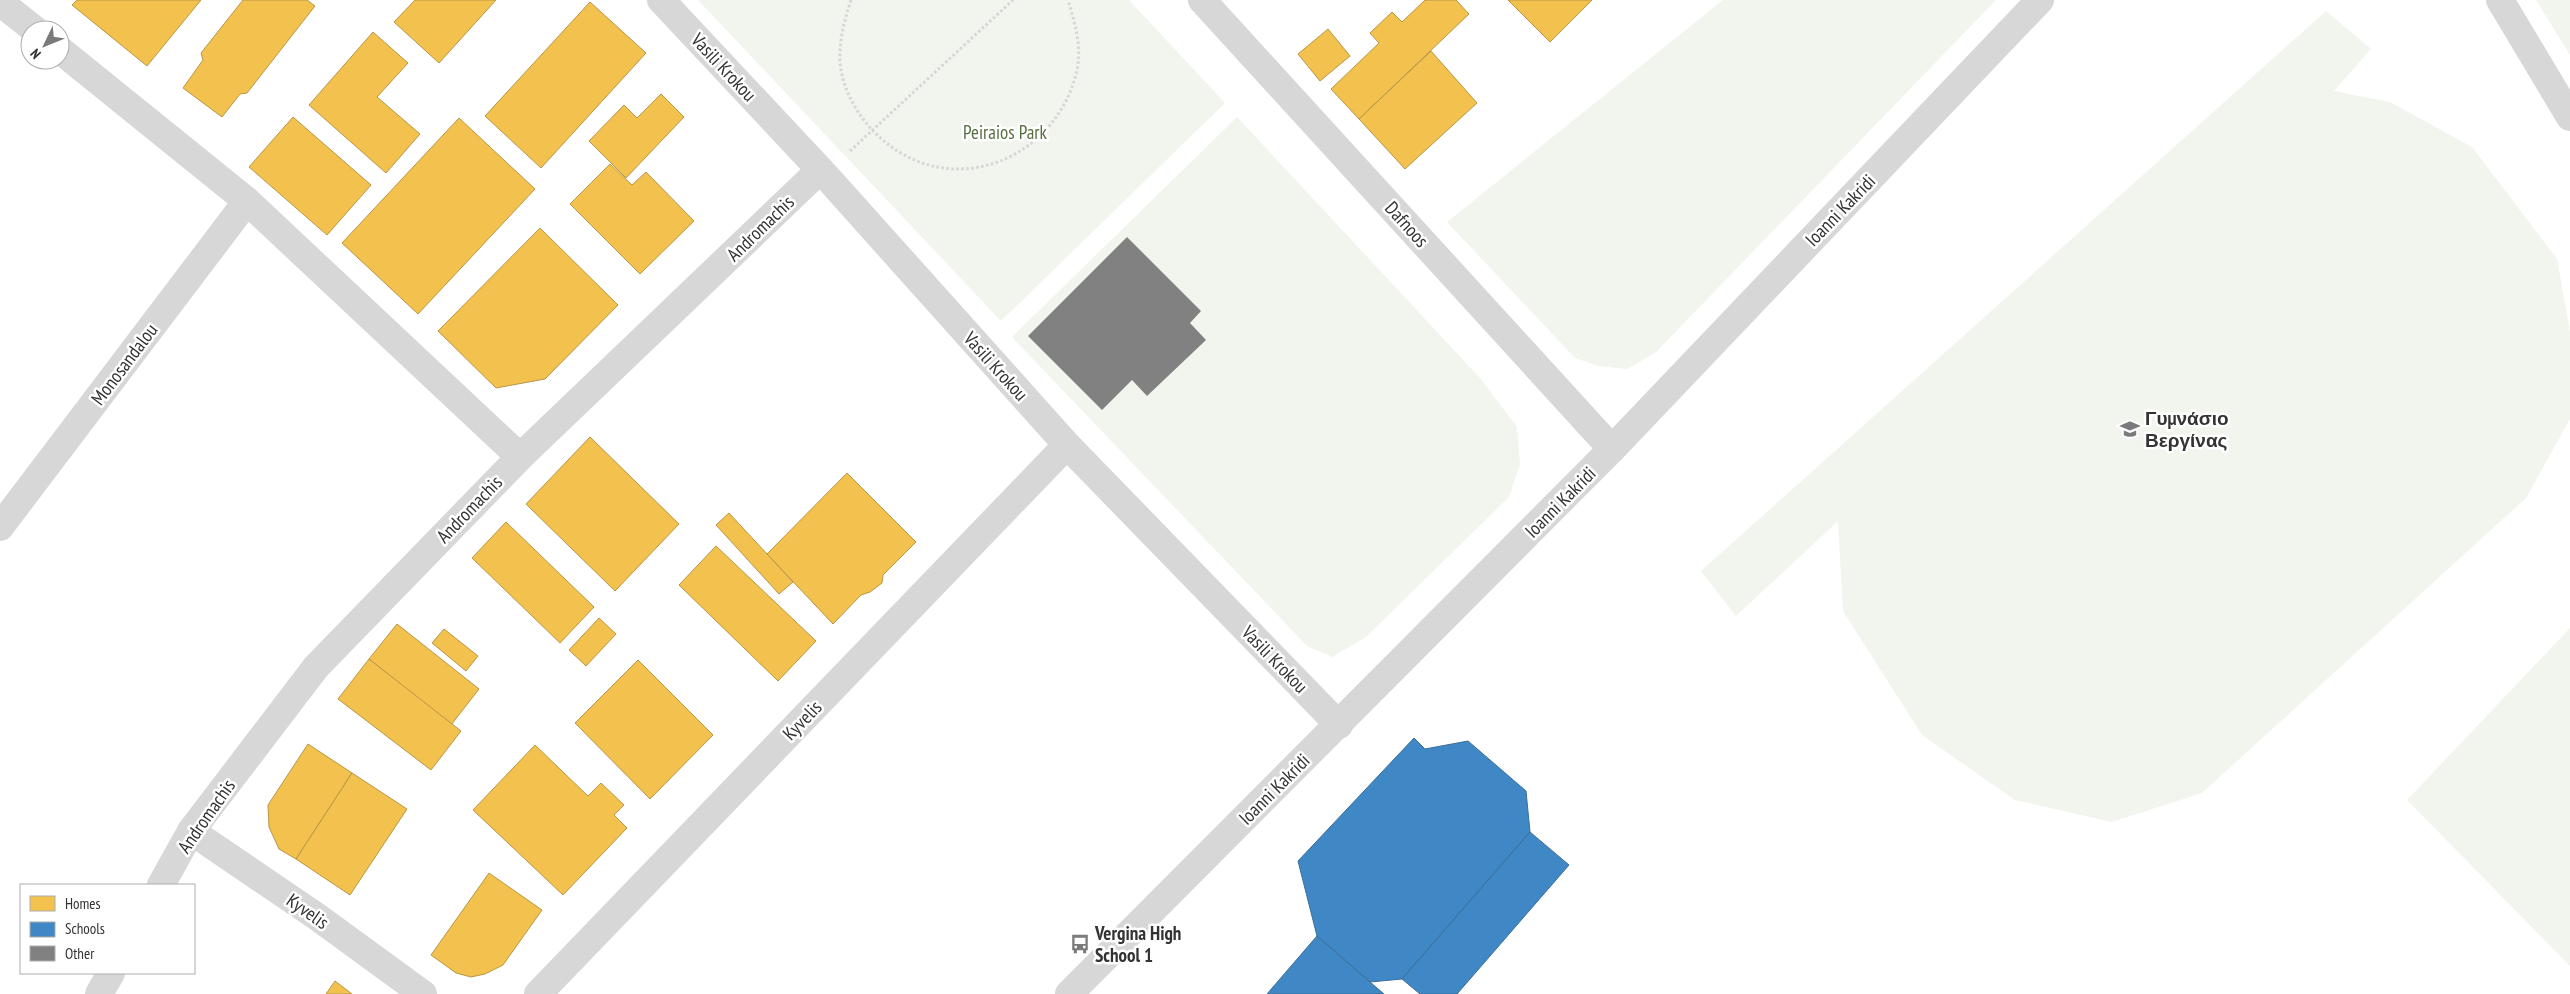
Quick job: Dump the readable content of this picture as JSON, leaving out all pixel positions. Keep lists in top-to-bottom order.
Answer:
{
  "streets": {
    "street": [
      "Vasili Krokou",
      "Ioanni Kakridi",
      "Dafnoos",
      "Andromachis",
      "Monosandalou",
      "Kyvelis"
    ]
  },
  "crossings": [
    ["Vasili Krokou", "Ioanni Kakridi"],
    ["Vasili Krokou", "Andromachis"],
    ["Vasili Krokou", "Kyvelis"],
    ["Ioanni Kakridi", "Dafnoos"],
    ["Andromachis", "Kyvelis"]
  ],
  "parks": ["Peiraios Park"],
  "places": {
    "school or university": ["Γυμνάσιο Βεργίνας"],
    "bus stop": ["Vergina High School 1"]
  },
  "legend": ["Homes", "Schools", "Other"],
  "north": "bottom left"
}
